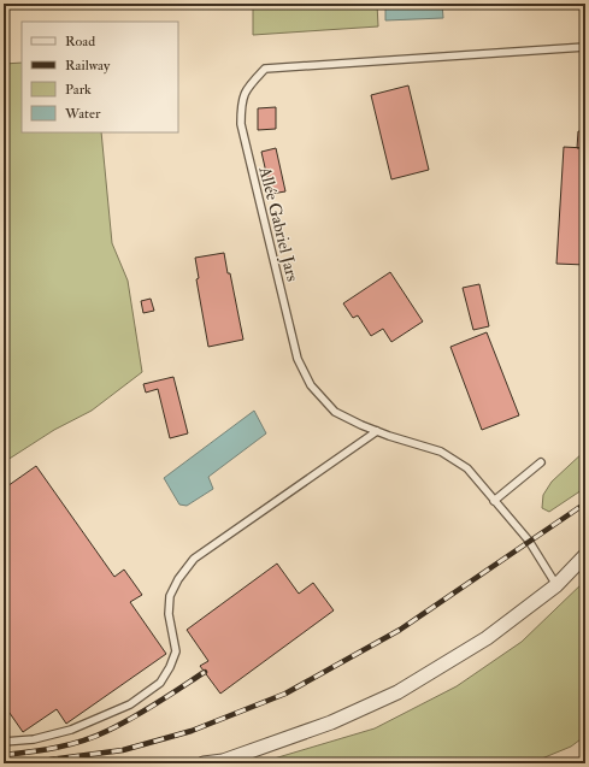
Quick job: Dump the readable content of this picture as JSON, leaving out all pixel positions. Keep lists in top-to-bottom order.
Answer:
{
  "streets": {
    "lane": ["Allée Gabriel Jars"]
  },
  "legend": [
    "Road",
    "Railway",
    "Park",
    "Water"
  ]
}
